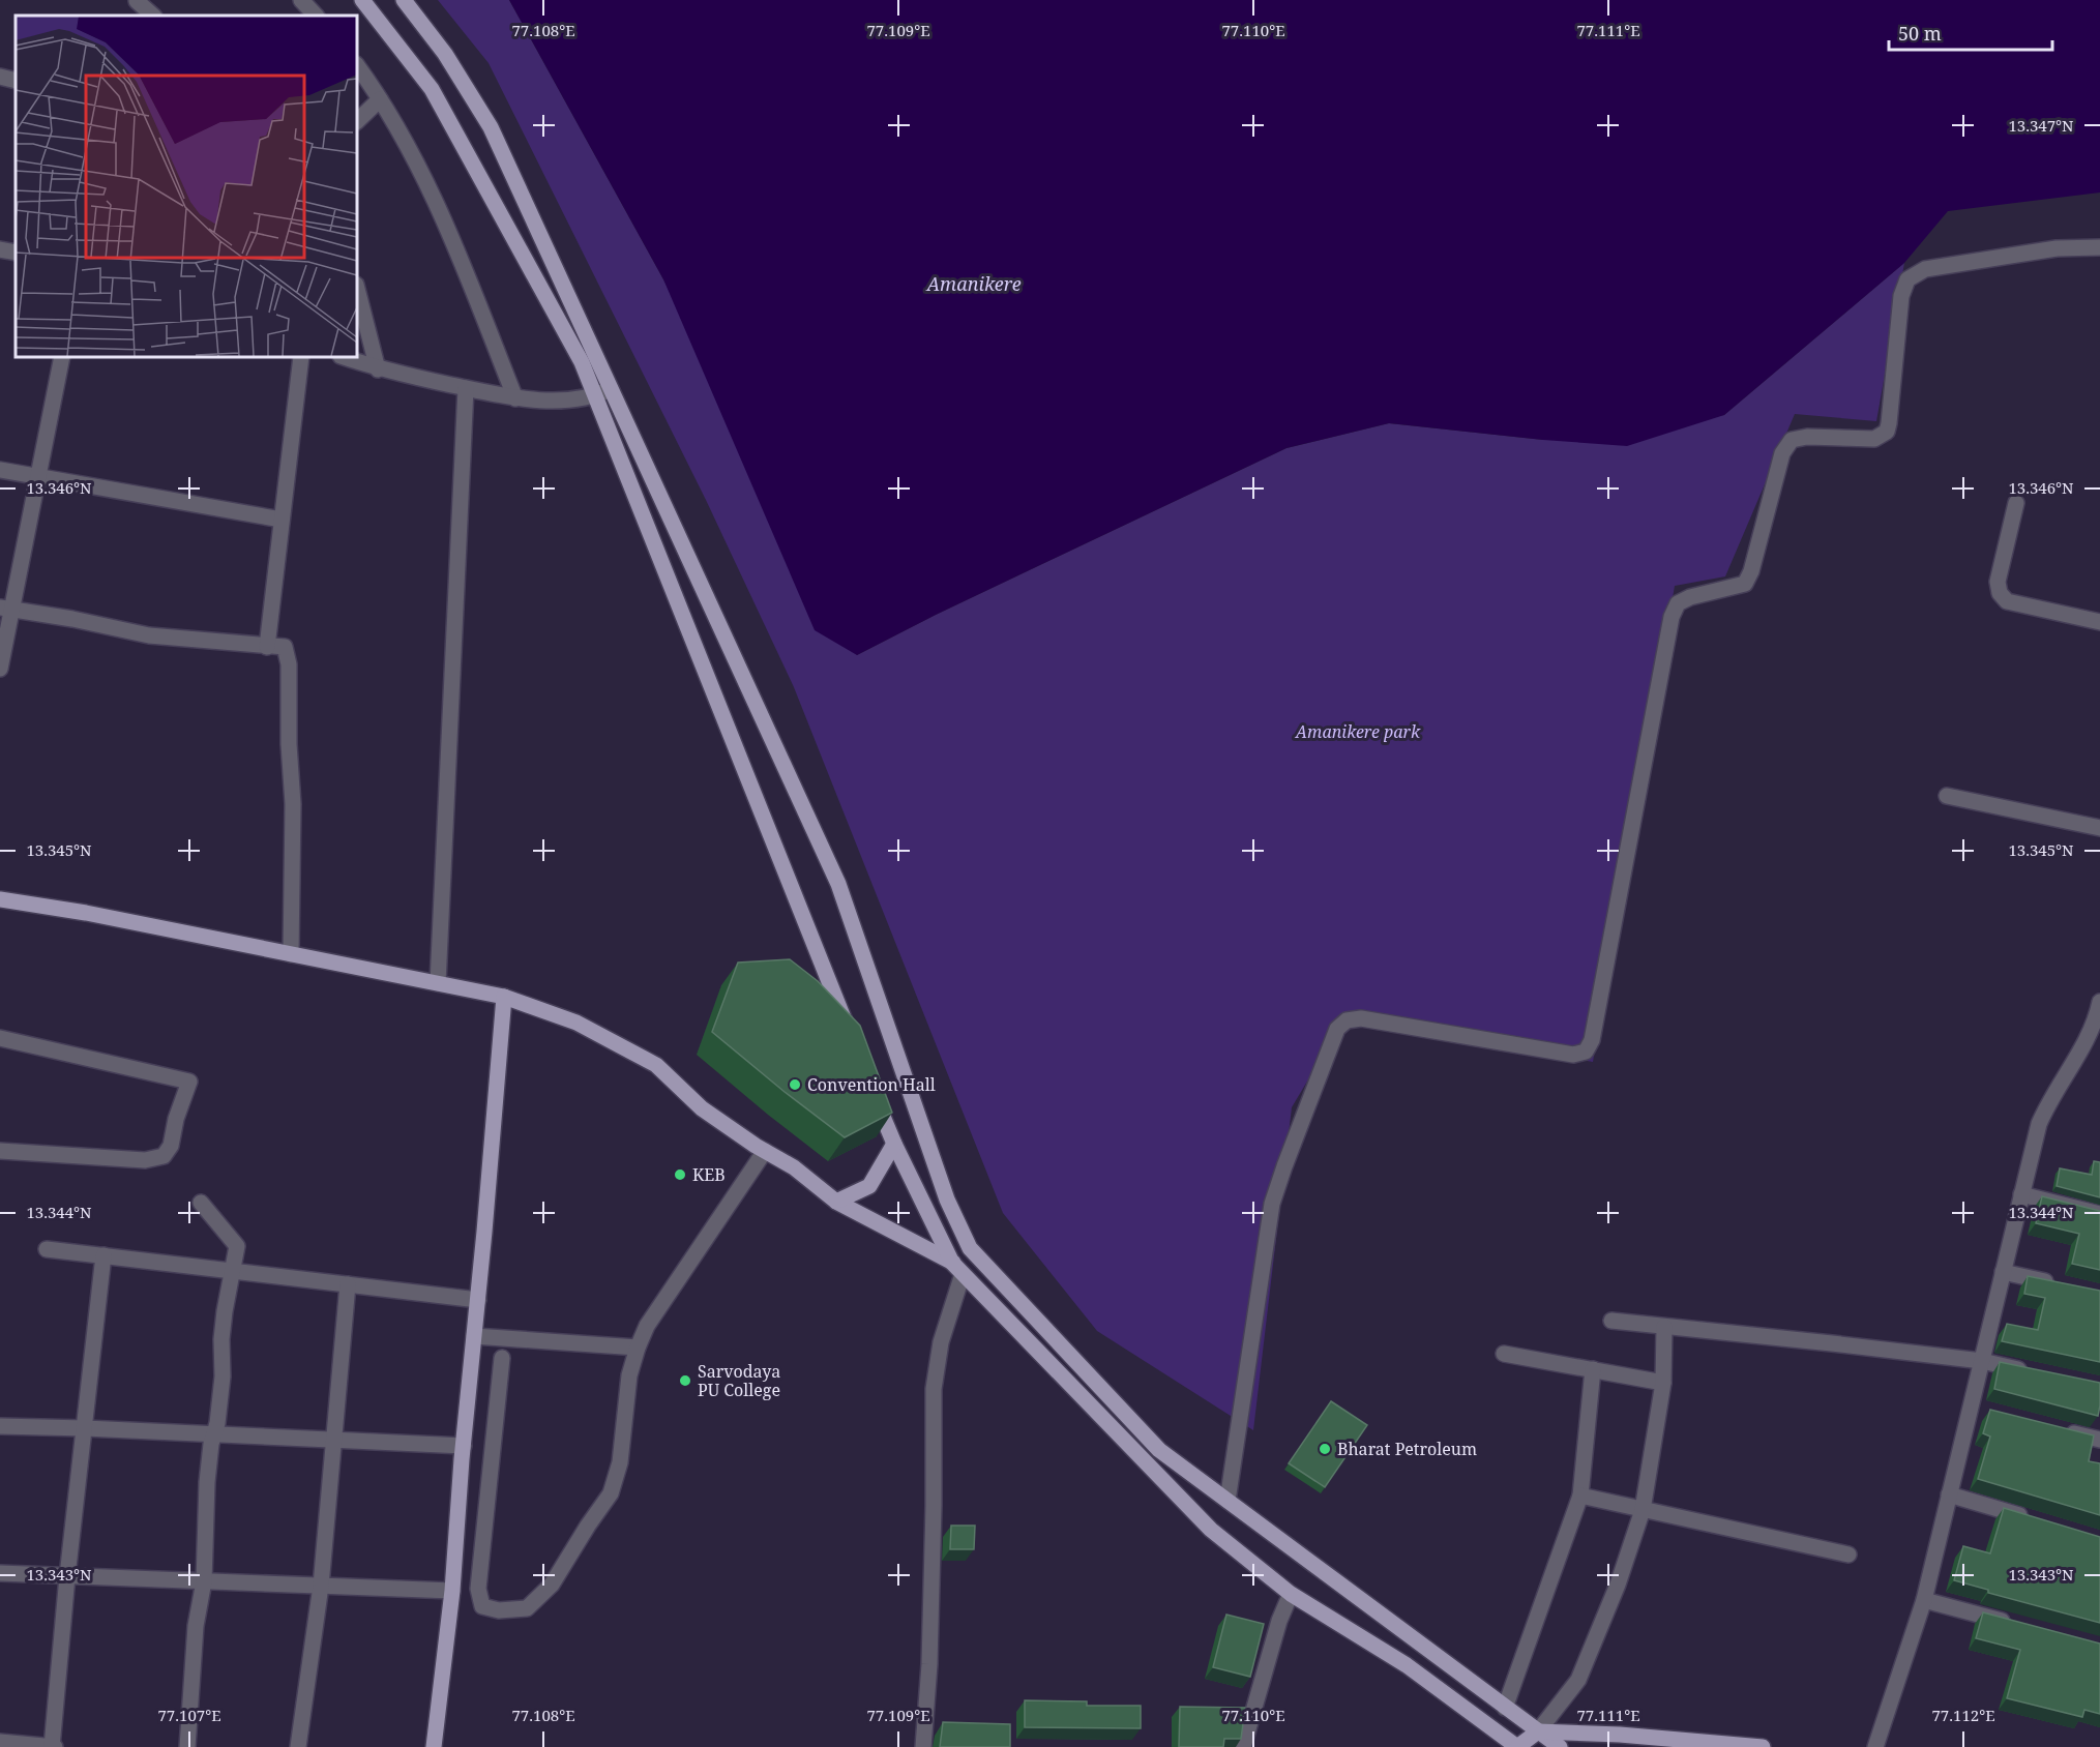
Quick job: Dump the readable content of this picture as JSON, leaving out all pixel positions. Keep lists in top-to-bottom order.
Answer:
{
  "water": ["Amanikere"],
  "parks": ["Amanikere park"],
  "places": [
    "Convention Hall",
    "KEB",
    "Sarvodaya PU College",
    "Bharat Petroleum"
  ],
  "scale_bar": "50 m",
  "coordinates": [
    "77.108°E",
    "77.109°E",
    "77.110°E",
    "77.111°E",
    "13.347°N",
    "13.346°N",
    "13.345°N",
    "13.344°N",
    "13.343°N",
    "77.107°E",
    "77.112°E"
  ]
}
